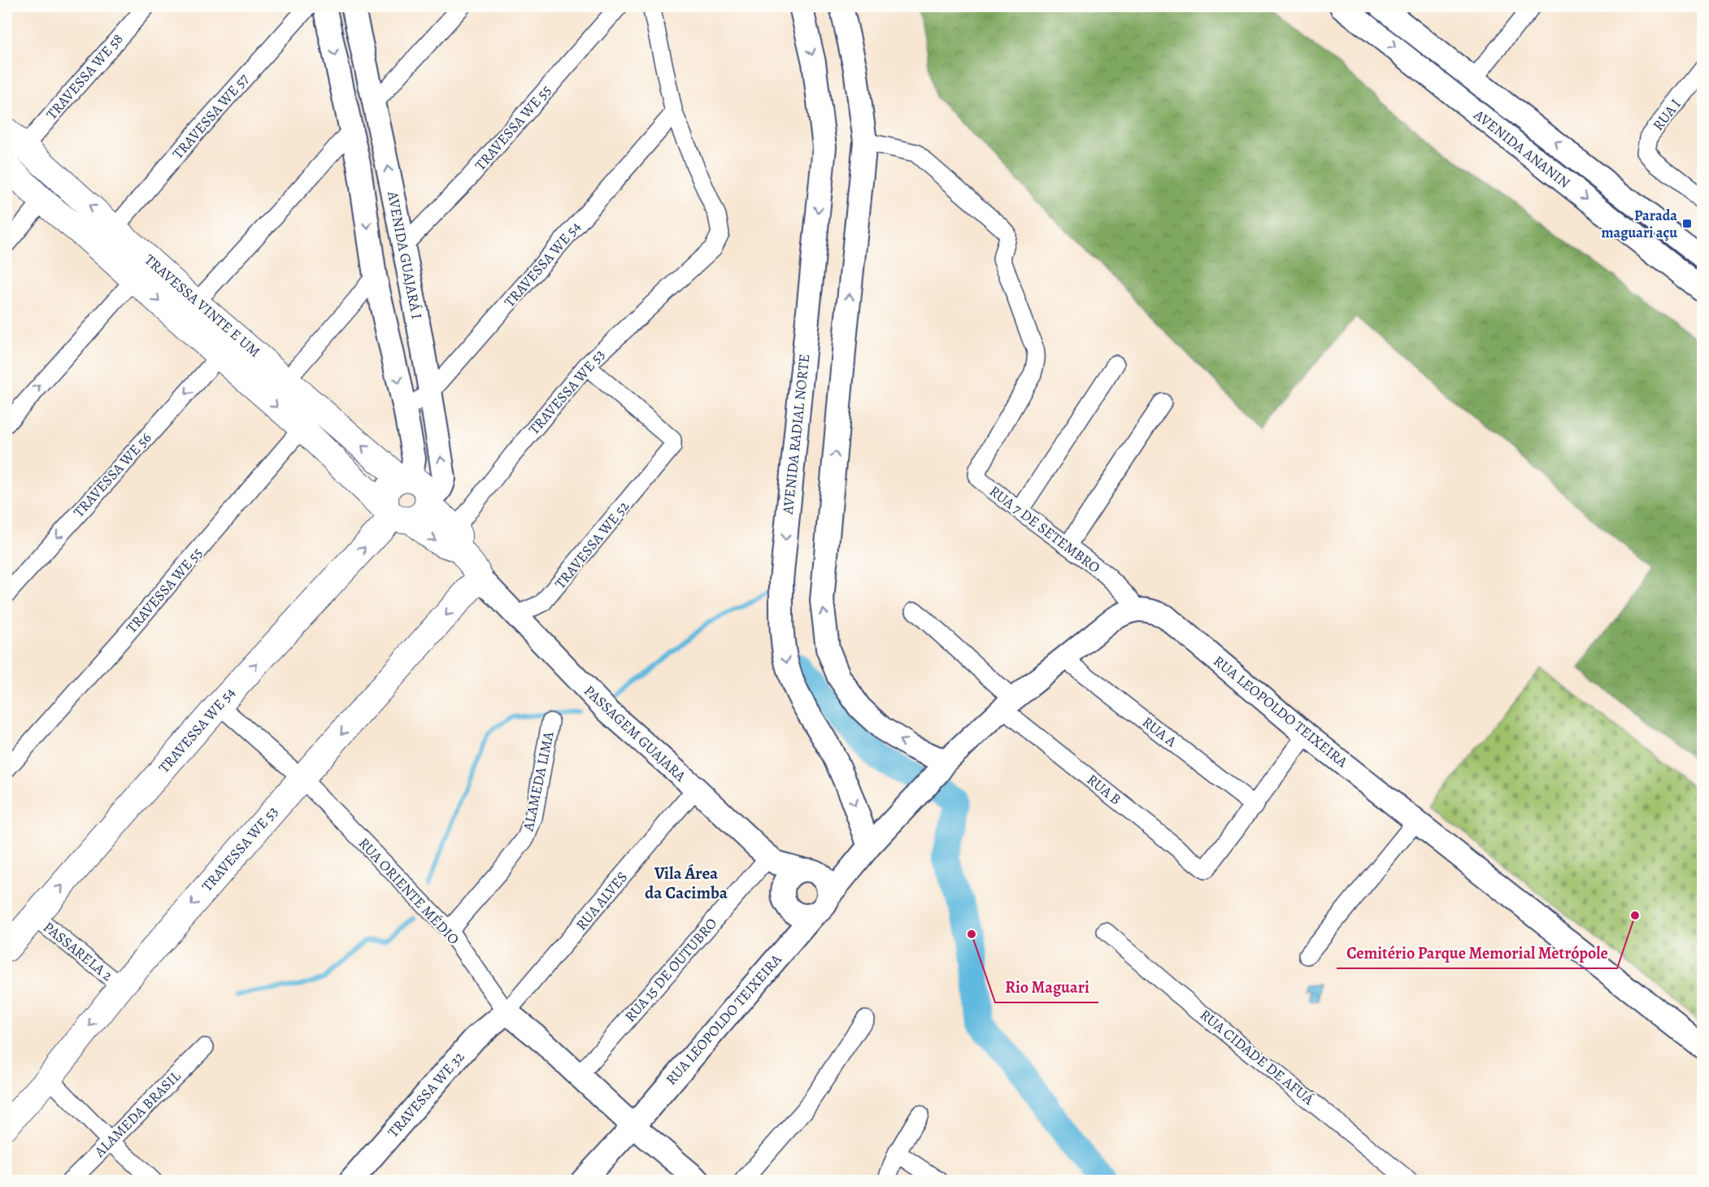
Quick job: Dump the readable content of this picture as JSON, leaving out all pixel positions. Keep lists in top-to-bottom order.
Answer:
{
  "streets": {
    "main road": [
      "AVENIDA ANANIN",
      "AVENIDA GUAJARÁ I",
      "TRAVESSA WE 54",
      "TRAVESSA VINTE E UM",
      "TRAVESSA WE 53",
      "AVENIDA RADIAL NORTE",
      "RUA LEOPOLDO TEIXEIRA",
      "PASSAGEM GUAJARA",
      "TRAVESSA WE 32"
    ],
    "street": [
      "TRAVESSA WE 58",
      "RUA I",
      "TRAVESSA WE 57",
      "TRAVESSA WE 55",
      "TRAVESSA WE 56",
      "RUA 7 DE SETEMBRO",
      "TRAVESSA WE 52",
      "RUA A",
      "ALAMEDA LIMA",
      "RUA B",
      "RUA ORIENTE MÉDIO",
      "RUA ALVES",
      "PASSARELA 2",
      "RUA 15 DE OUTUBRO",
      "RUA CIDADE DE AFUÁ",
      "ALAMEDA BRASIL"
    ]
  },
  "crossings": [
    ["TRAVESSA WE 58", "TRAVESSA VINTE E UM"],
    ["TRAVESSA WE 57", "TRAVESSA VINTE E UM"],
    ["TRAVESSA WE 55", "AVENIDA GUAJARÁ I"],
    ["TRAVESSA WE 55", "TRAVESSA VINTE E UM"],
    ["AVENIDA GUAJARÁ I", "TRAVESSA WE 54"],
    ["AVENIDA GUAJARÁ I", "TRAVESSA VINTE E UM"],
    ["TRAVESSA WE 54", "TRAVESSA VINTE E UM"],
    ["TRAVESSA WE 54", "TRAVESSA WE 53"],
    ["TRAVESSA WE 54", "RUA ORIENTE MÉDIO"],
    ["TRAVESSA WE 54", "PASSARELA 2"],
    ["TRAVESSA VINTE E UM", "TRAVESSA WE 56"],
    ["TRAVESSA WE 53", "TRAVESSA WE 52"],
    ["TRAVESSA WE 53", "PASSAGEM GUAJARA"],
    ["TRAVESSA WE 53", "RUA ORIENTE MÉDIO"],
    ["TRAVESSA WE 53", "PASSARELA 2"],
    ["AVENIDA RADIAL NORTE", "RUA LEOPOLDO TEIXEIRA"],
    ["RUA 7 DE SETEMBRO", "RUA LEOPOLDO TEIXEIRA"],
    ["TRAVESSA WE 52", "PASSAGEM GUAJARA"],
    ["RUA LEOPOLDO TEIXEIRA", "RUA A"],
    ["RUA LEOPOLDO TEIXEIRA", "PASSAGEM GUAJARA"],
    ["RUA LEOPOLDO TEIXEIRA", "RUA B"],
    ["RUA A", "RUA B"],
    ["PASSAGEM GUAJARA", "RUA ALVES"],
    ["PASSAGEM GUAJARA", "RUA 15 DE OUTUBRO"],
    ["ALAMEDA LIMA", "RUA ORIENTE MÉDIO"],
    ["RUA ORIENTE MÉDIO", "RUA ALVES"],
    ["RUA ORIENTE MÉDIO", "TRAVESSA WE 32"],
    ["RUA ALVES", "TRAVESSA WE 32"]
  ],
  "one_way": ["TRAVESSA WE 54", "TRAVESSA WE 53"],
  "districts": ["Vila Área da Cacimba"],
  "places": {
    "transit": ["Parada maguari açu"],
    "other": ["Cemitério Parque Memorial Metrópole", "Rio Maguari"]
  }
}
